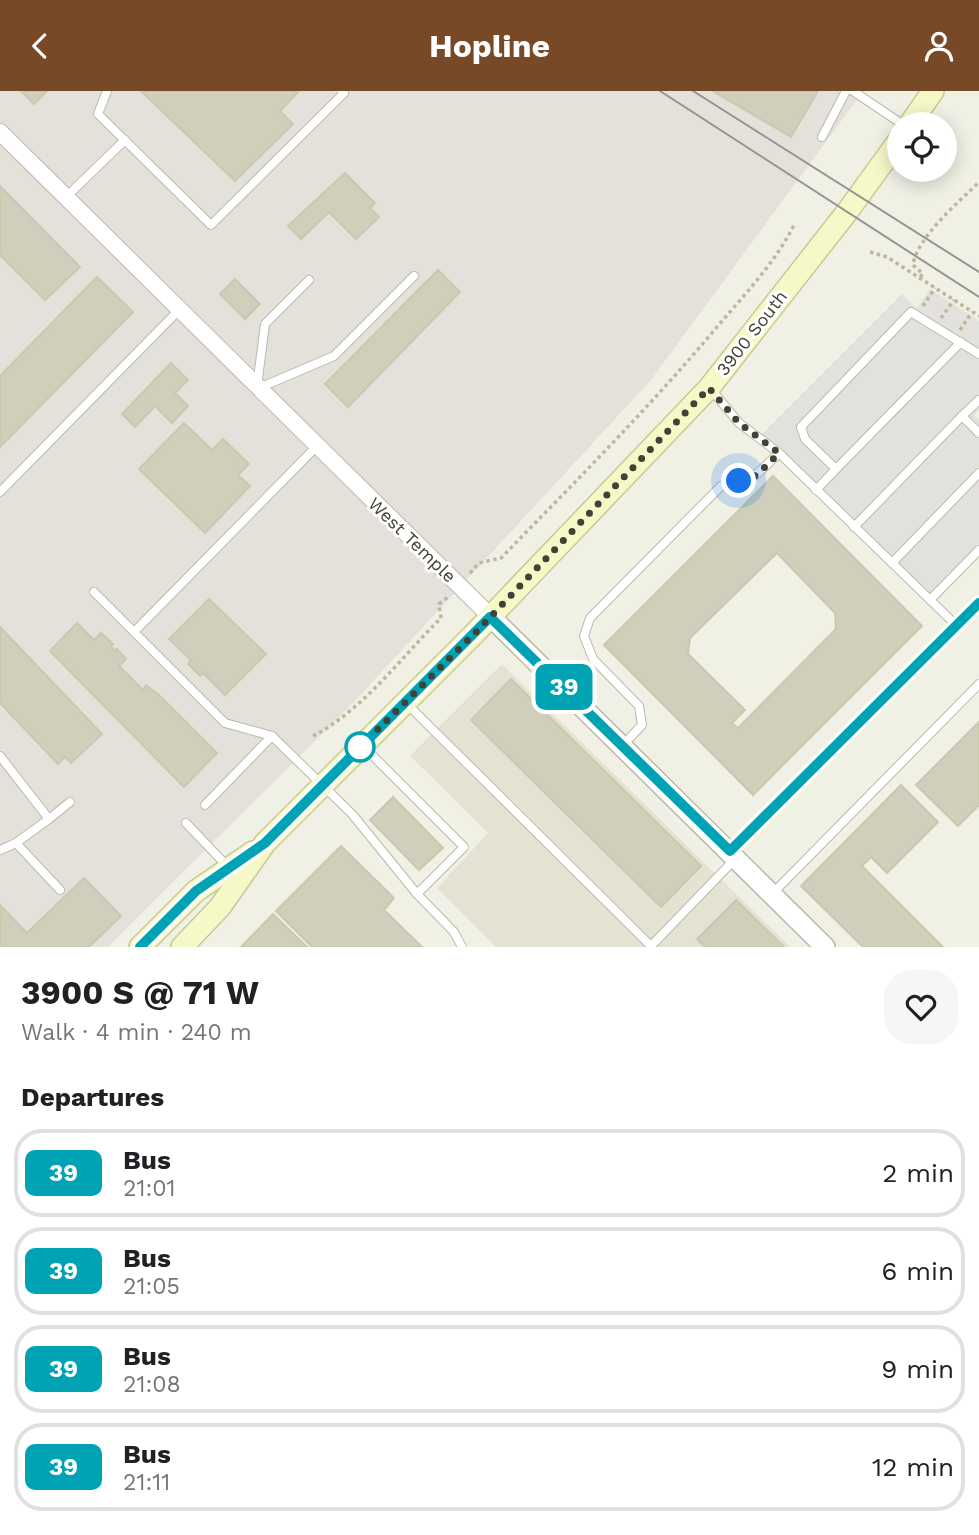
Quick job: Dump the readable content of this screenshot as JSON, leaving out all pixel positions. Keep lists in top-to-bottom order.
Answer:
{
  "streets": {
    "main road": ["3900 South"],
    "street": ["West Temple"]
  },
  "crossings": [
    ["3900 South", "West Temple"]
  ],
  "lines": ["bus line 39"],
  "page": {
    "header": "Hopline",
    "on_map": "39",
    "heading": [
      ["3900 S @ 71 W", "Walk · 4 min · 240 m"],
      "Departures"
    ],
    "list": [
      {
        "mark": "39",
        "name": "Bus",
        "note": "21:01",
        "value": "2 min"
      },
      {
        "mark": "39",
        "name": "Bus",
        "note": "21:05",
        "value": "6 min"
      },
      {
        "mark": "39",
        "name": "Bus",
        "note": "21:08",
        "value": "9 min"
      },
      {
        "mark": "39",
        "name": "Bus",
        "note": "21:11",
        "value": "12 min"
      }
    ]
  }
}
